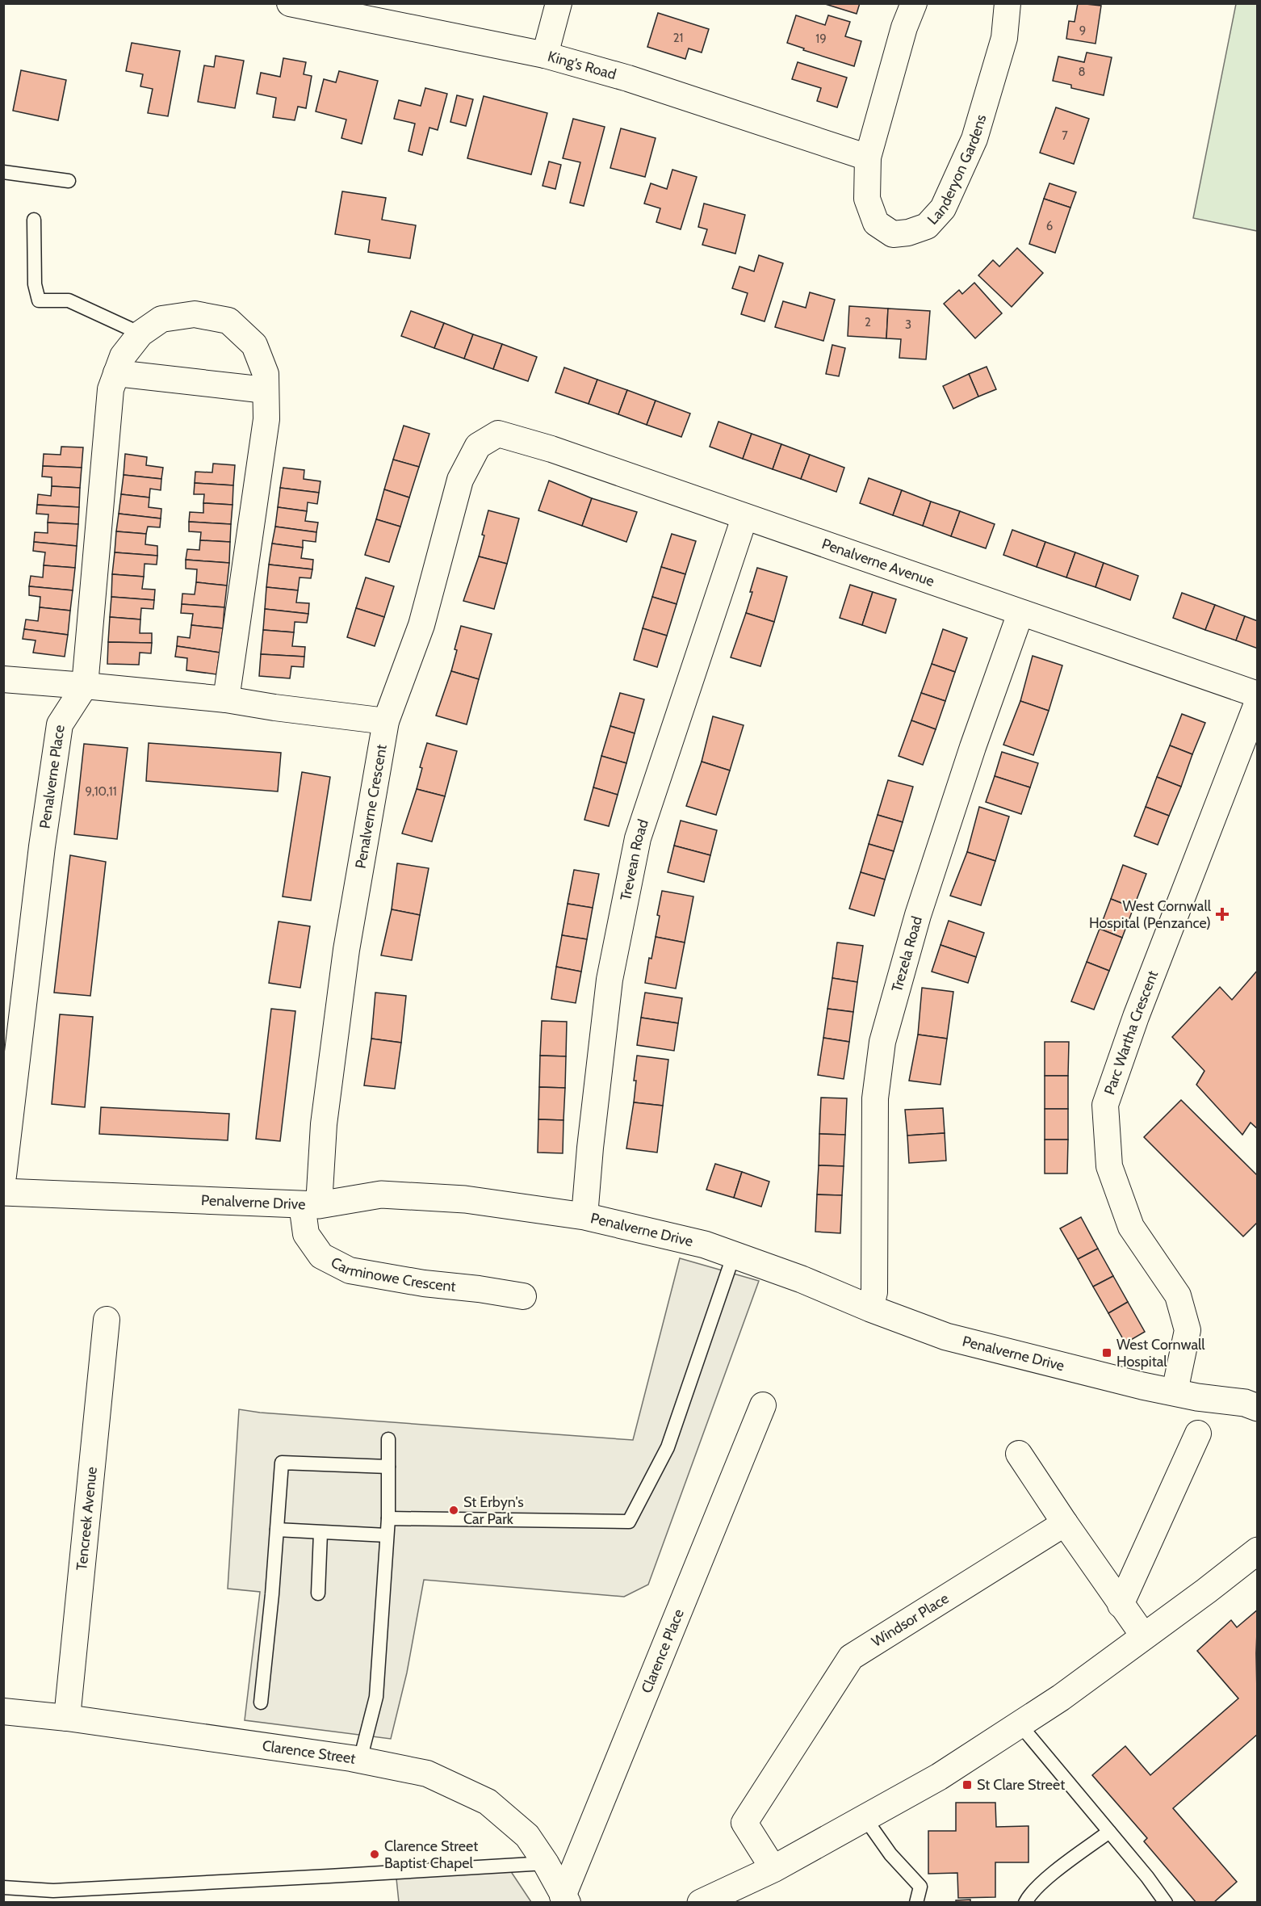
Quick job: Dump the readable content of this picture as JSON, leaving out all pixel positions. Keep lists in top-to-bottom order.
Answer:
{
  "streets": {
    "street": [
      "King's Road",
      "Landeryon Gardens",
      "Penalverne Avenue",
      "Penalverne Place",
      "Penalverne Crescent",
      "Trevean Road",
      "Trezela Road",
      "Parc Wartha Crescent",
      "Penalverne Drive",
      "Carminowe Crescent",
      "Tencreek Avenue",
      "Windsor Place",
      "Clarence Place",
      "Clarence Street"
    ]
  },
  "crossings": [
    ["King's Road", "Landeryon Gardens"],
    ["Penalverne Avenue", "Penalverne Crescent"],
    ["Penalverne Avenue", "Trevean Road"],
    ["Penalverne Avenue", "Trezela Road"],
    ["Penalverne Crescent", "Penalverne Drive"],
    ["Penalverne Crescent", "Carminowe Crescent"],
    ["Trevean Road", "Penalverne Drive"],
    ["Trezela Road", "Penalverne Drive"],
    ["Parc Wartha Crescent", "Penalverne Drive"],
    ["Penalverne Drive", "Carminowe Crescent"],
    ["Tencreek Avenue", "Clarence Street"],
    ["Clarence Place", "Clarence Street"]
  ],
  "places": {
    "health": ["West Cornwall Hospital (Penzance)"],
    "transit": ["West Cornwall Hospital", "St Clare Street"],
    "other": ["St Erbyn's Car Park", "Clarence Street Baptist Chapel"]
  },
  "house_numbers": [
    "9",
    "21",
    "19",
    "8",
    "7",
    "6",
    "2",
    "3",
    "9,10,11"
  ]
}
